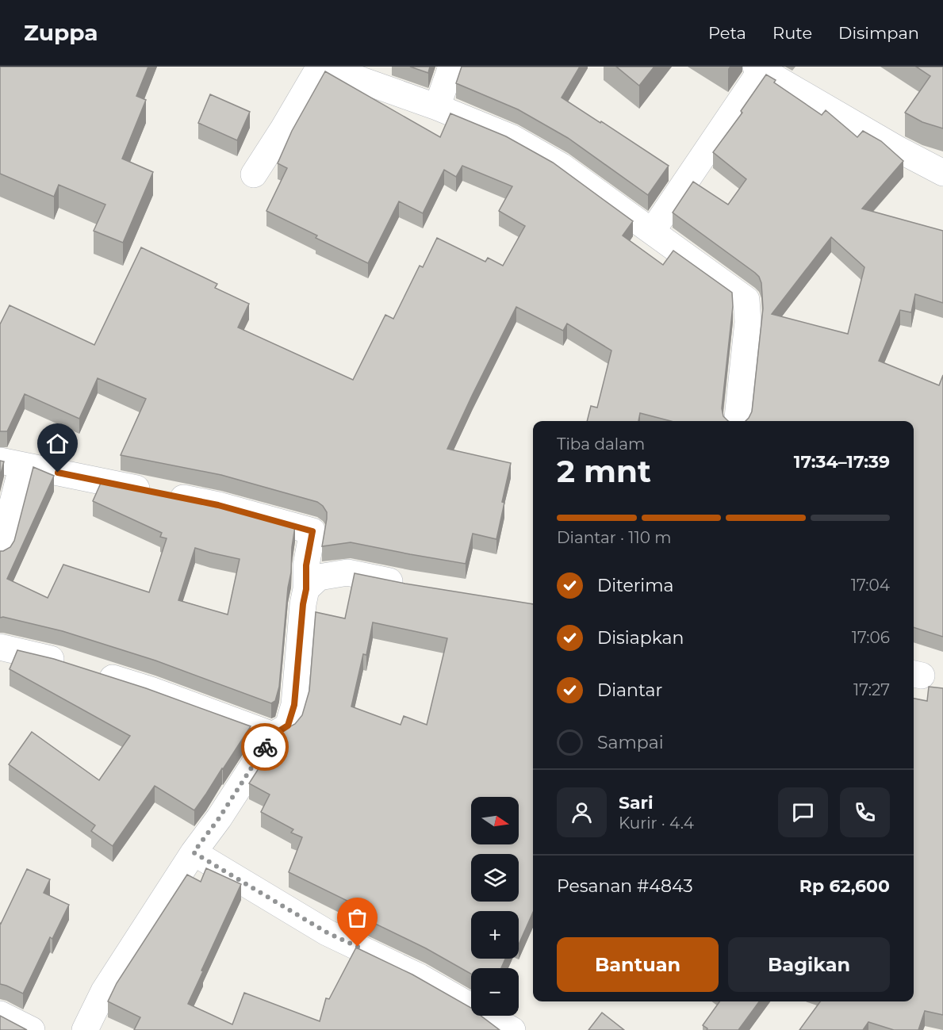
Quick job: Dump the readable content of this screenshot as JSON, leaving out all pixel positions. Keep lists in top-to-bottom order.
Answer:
{
  "north": "right",
  "page": {
    "header": "Zuppa",
    "nav": ["Peta", "Rute", "Disimpan"],
    "heading": ["2 mnt", "Tiba dalam", "17:34–17:39"],
    "panel": [
      "Sari",
      "Kurir · 4.4",
      "Pesanan #4843",
      "Rp 62,600"
    ],
    "bar": "Diantar · 110 m",
    "list": [
      ["Diterima", "17:04"],
      ["Disiapkan", "17:06"],
      ["Diantar", "17:27"],
      "Sampai"
    ],
    "map_buttons": ["+", "−"],
    "buttons": ["Bantuan", "Bagikan"]
  }
}
